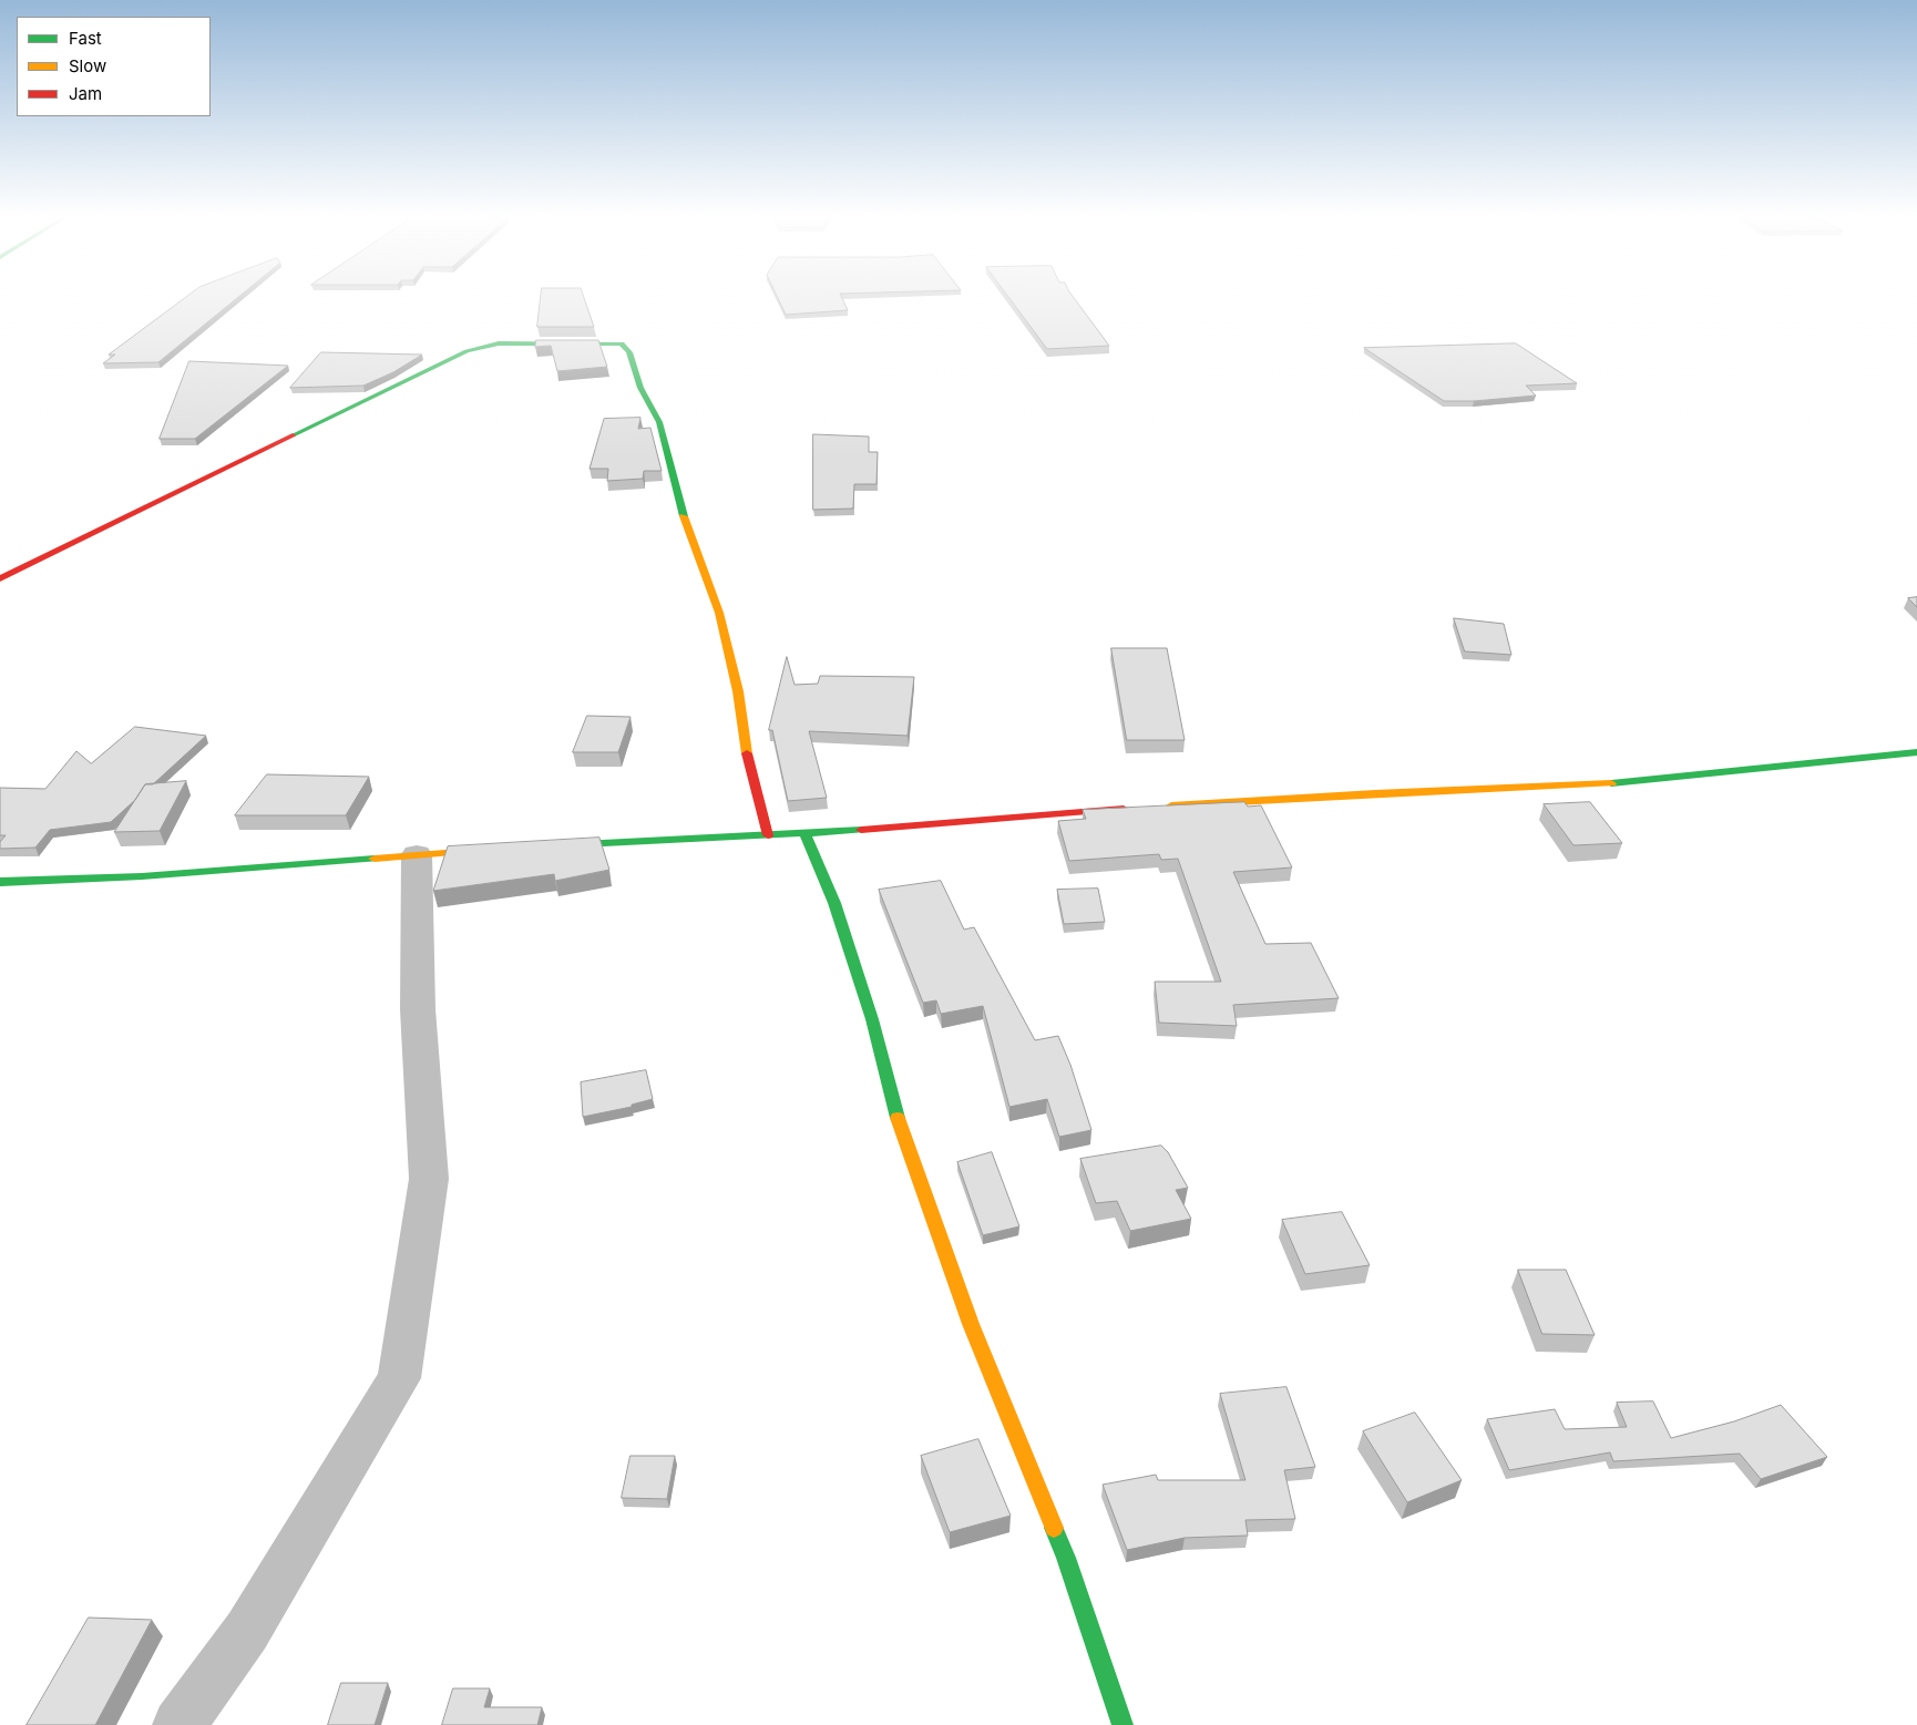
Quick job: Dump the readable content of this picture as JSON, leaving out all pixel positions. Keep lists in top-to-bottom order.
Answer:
{
  "legend": ["Fast", "Slow", "Jam"]
}
